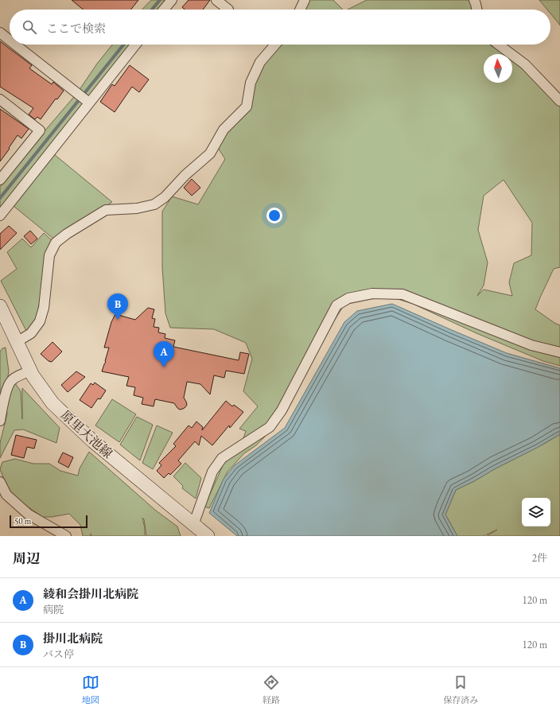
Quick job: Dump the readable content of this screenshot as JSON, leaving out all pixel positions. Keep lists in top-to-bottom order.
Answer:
{
  "streets": {
    "main road": ["原里大池線"]
  },
  "scale_bar": "50 m",
  "north": "top",
  "page": {
    "search": "ここで検索",
    "pins": ["B", "A"],
    "scale": "50 m",
    "heading": ["周辺", "2件"],
    "list": [
      {
        "mark": "A",
        "name": "綾和会掛川北病院",
        "note": "病院",
        "value": "120 m"
      },
      {
        "mark": "B",
        "name": "掛川北病院",
        "note": "バス停",
        "value": "120 m"
      }
    ],
    "nav": ["地図", "経路", "保存済み"]
  }
}
